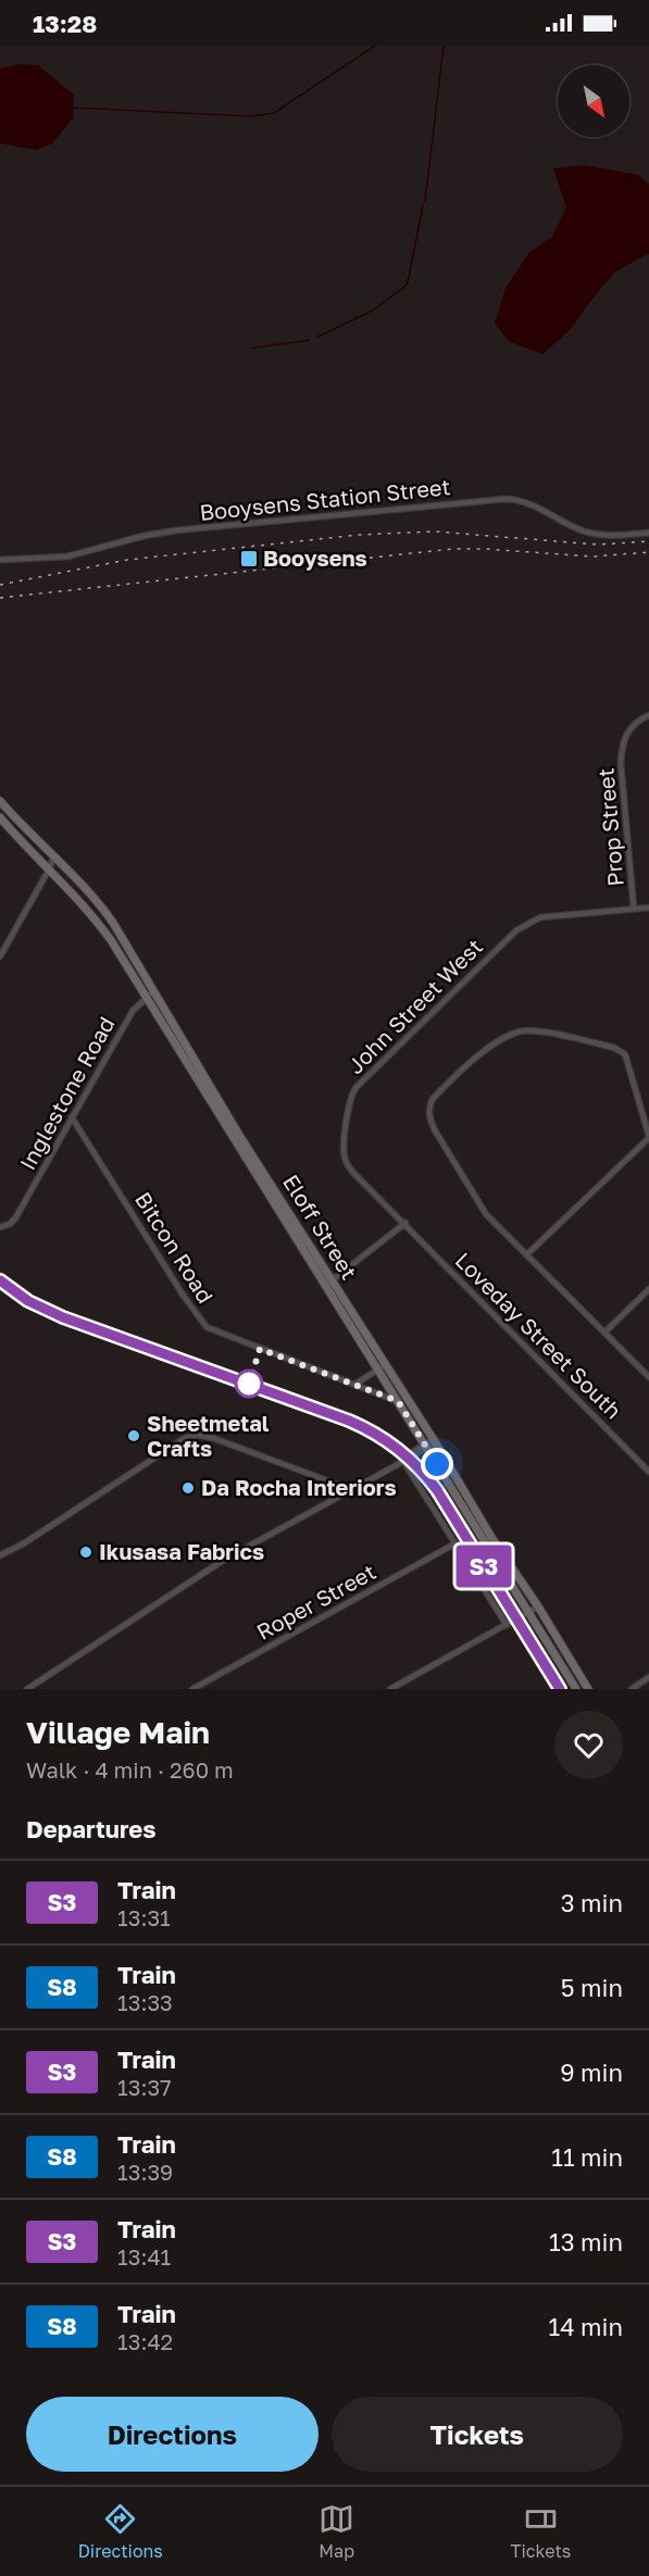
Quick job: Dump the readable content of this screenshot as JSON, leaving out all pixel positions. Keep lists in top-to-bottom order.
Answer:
{
  "streets": {
    "street": [
      "Booysens Station Street",
      "Prop Street",
      "John Street West",
      "Inglestone Road",
      "Eloff Street",
      "Bitcon Road",
      "Loveday Street South",
      "Roper Street"
    ]
  },
  "crossings": [
    ["Prop Street", "John Street West"],
    ["John Street West", "Loveday Street South"],
    ["Inglestone Road", "Eloff Street"],
    ["Inglestone Road", "Bitcon Road"],
    ["Eloff Street", "Bitcon Road"]
  ],
  "places": {
    "transit": ["Booysens"],
    "other": ["Sheetmetal Crafts", "Da Rocha Interiors", "Ikusasa Fabrics"]
  },
  "north": "bottom right",
  "page": {
    "status": "13:28",
    "on_map": "S3",
    "heading": [
      ["Village Main", "Walk · 4 min · 260 m"],
      "Departures"
    ],
    "list": [
      {
        "mark": "S3",
        "name": "Train",
        "note": "13:31",
        "value": "3 min"
      },
      {
        "mark": "S8",
        "name": "Train",
        "note": "13:33",
        "value": "5 min"
      },
      {
        "mark": "S3",
        "name": "Train",
        "note": "13:37",
        "value": "9 min"
      },
      {
        "mark": "S8",
        "name": "Train",
        "note": "13:39",
        "value": "11 min"
      },
      {
        "mark": "S3",
        "name": "Train",
        "note": "13:41",
        "value": "13 min"
      },
      {
        "mark": "S8",
        "name": "Train",
        "note": "13:42",
        "value": "14 min"
      }
    ],
    "buttons": ["Directions", "Tickets"],
    "tabs": ["Directions", "Map", "Tickets"]
  }
}
